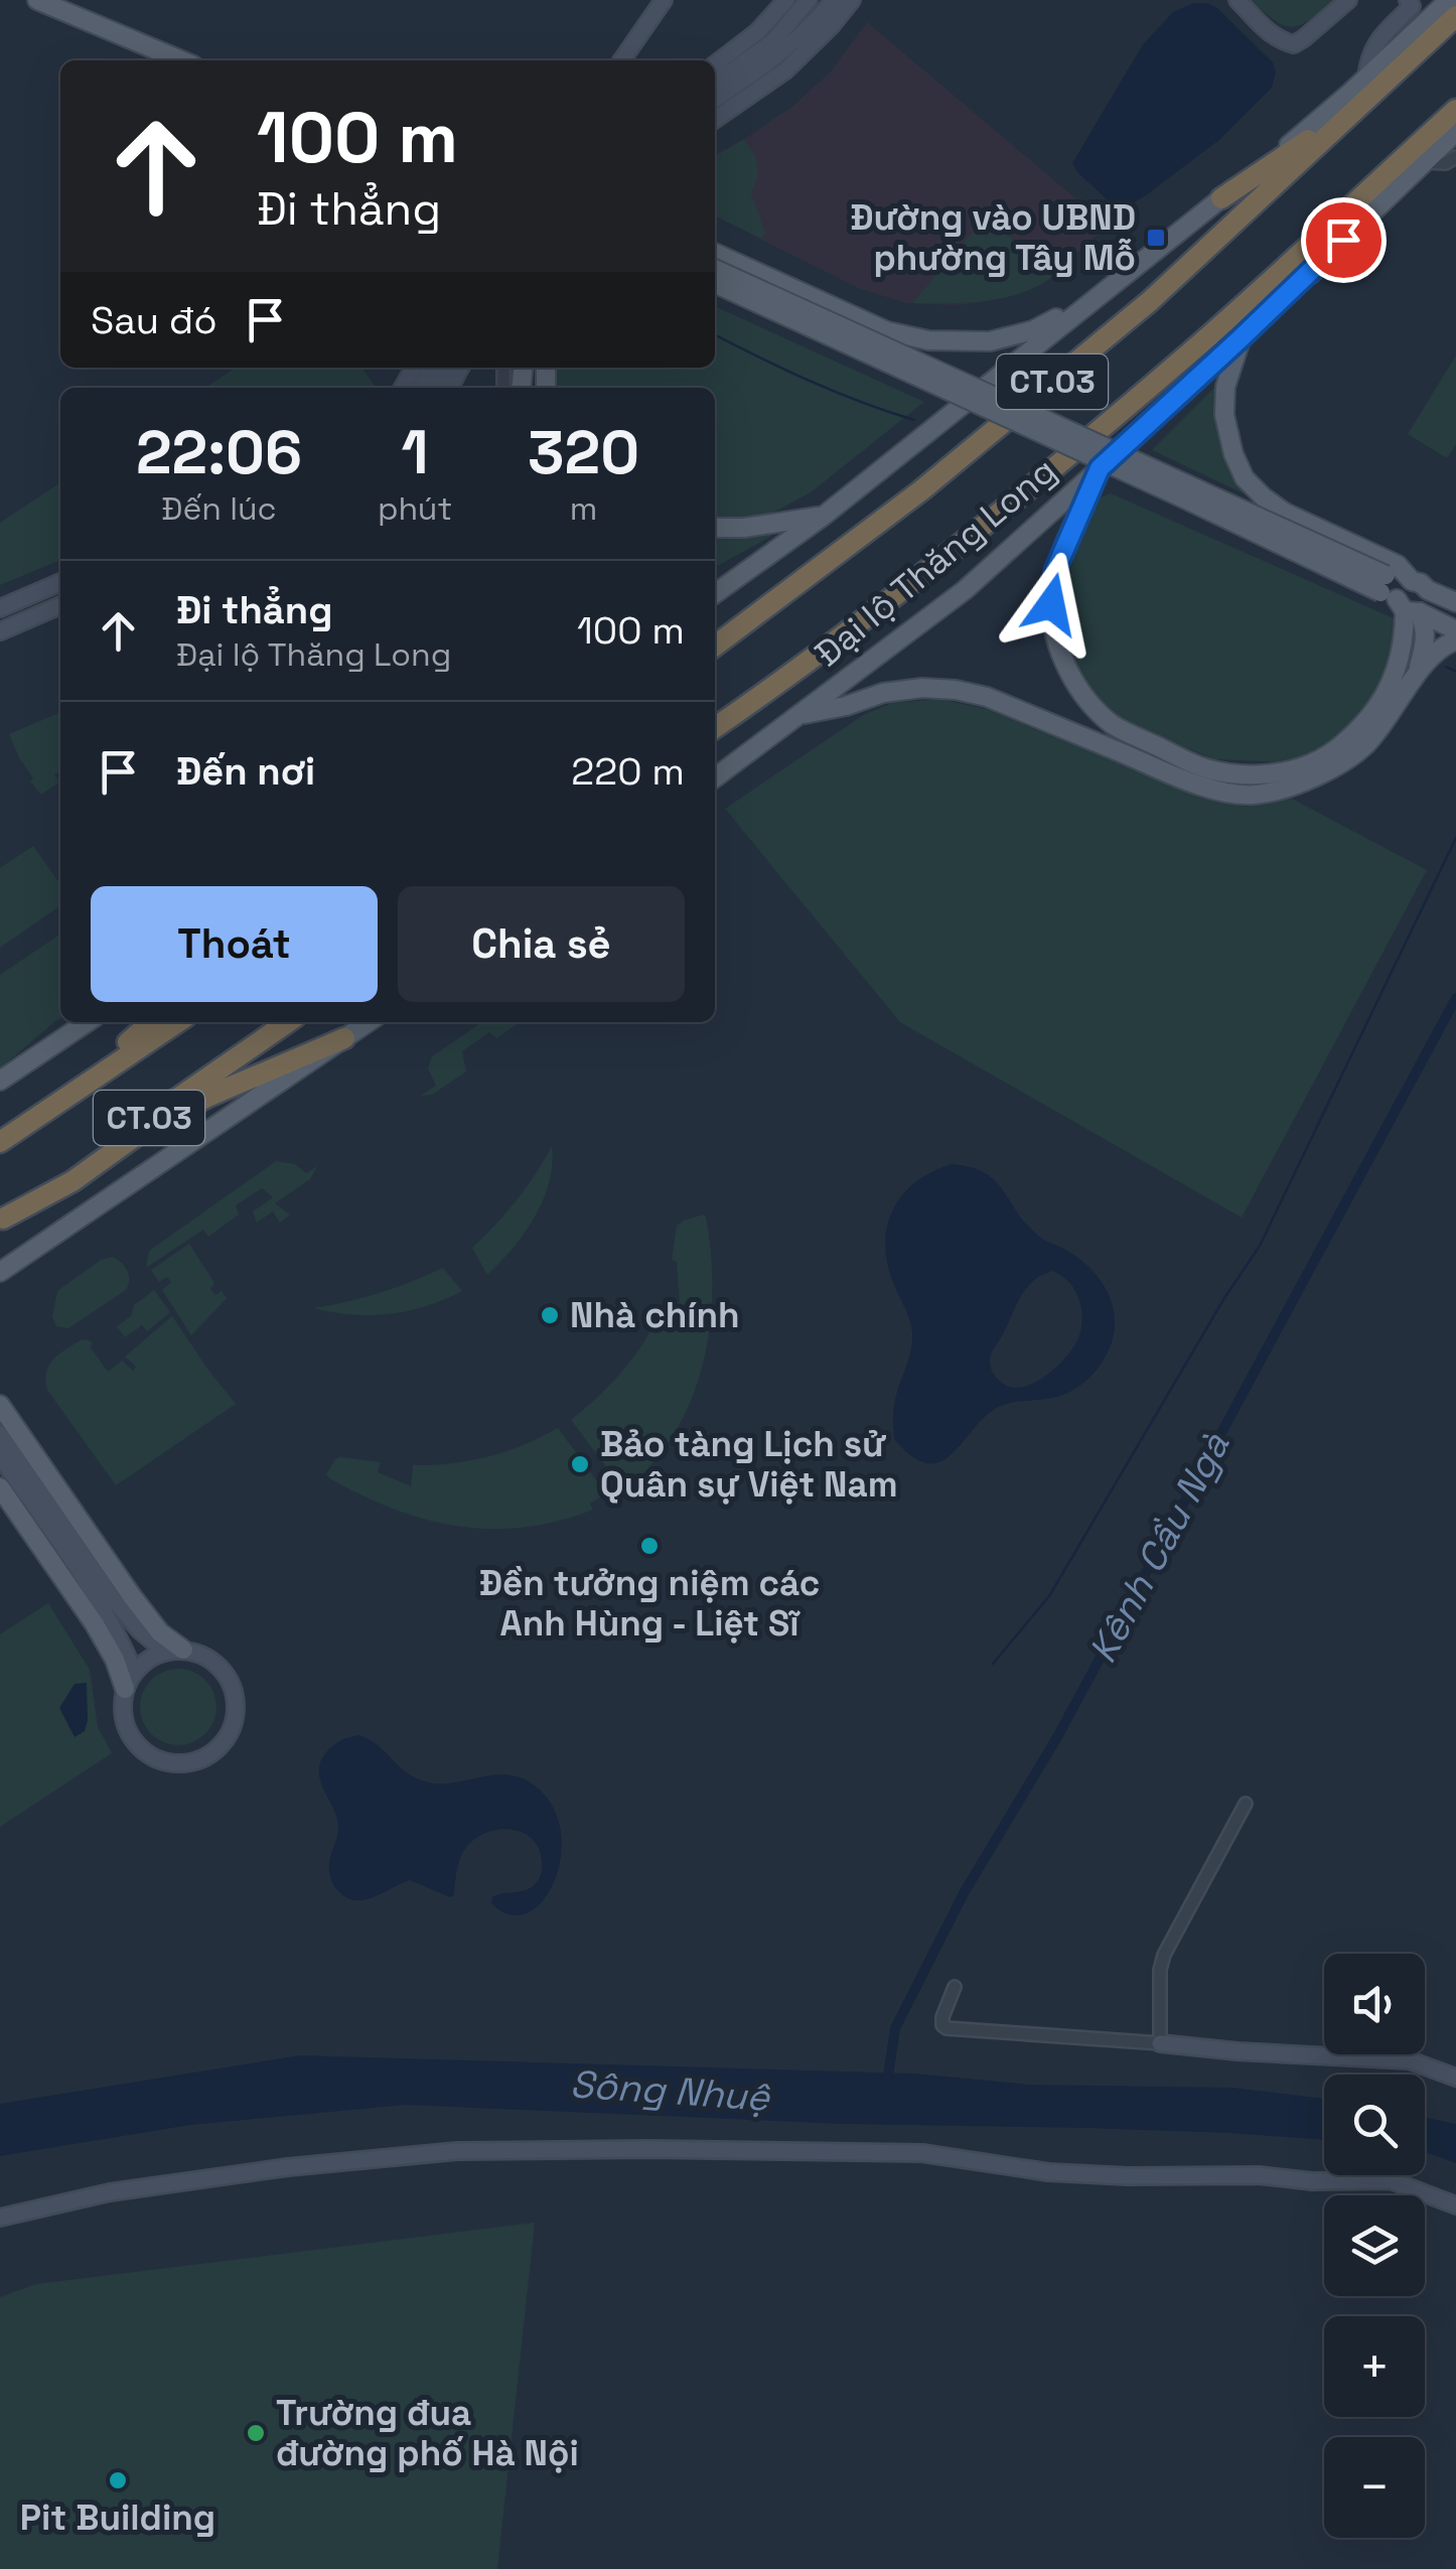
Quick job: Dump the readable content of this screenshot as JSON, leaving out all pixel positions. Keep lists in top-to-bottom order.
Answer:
{
  "streets": {
    "highway": ["CT.03"],
    "main road": ["Đại lộ Thăng Long"]
  },
  "water": ["Kênh Cầu Ngà", "Sông Nhuệ"],
  "places": {
    "transit": ["Đường vào UBND phường Tây Mỗ"],
    "other": [
      "Nhà chính",
      "Bảo tàng Lịch sử Quân sự Việt Nam",
      "Đền tưởng niệm các Anh Hùng - Liệt Sĩ",
      "Trường đua đường phố Hà Nội",
      "Pit Building"
    ]
  },
  "page": {
    "turn": ["100 m", "Đi thẳng"],
    "then": "Sau đó",
    "eta": [
      "22:06",
      "Đến lúc",
      "1",
      "phút",
      "320",
      "m"
    ],
    "list": [
      {
        "name": "Đi thẳng",
        "note": "Đại lộ Thăng Long",
        "value": "100 m"
      },
      {
        "name": "Đến nơi",
        "value": "220 m"
      }
    ],
    "buttons": ["Thoát", "Chia sẻ"],
    "map_buttons": ["+", "−"]
  }
}
